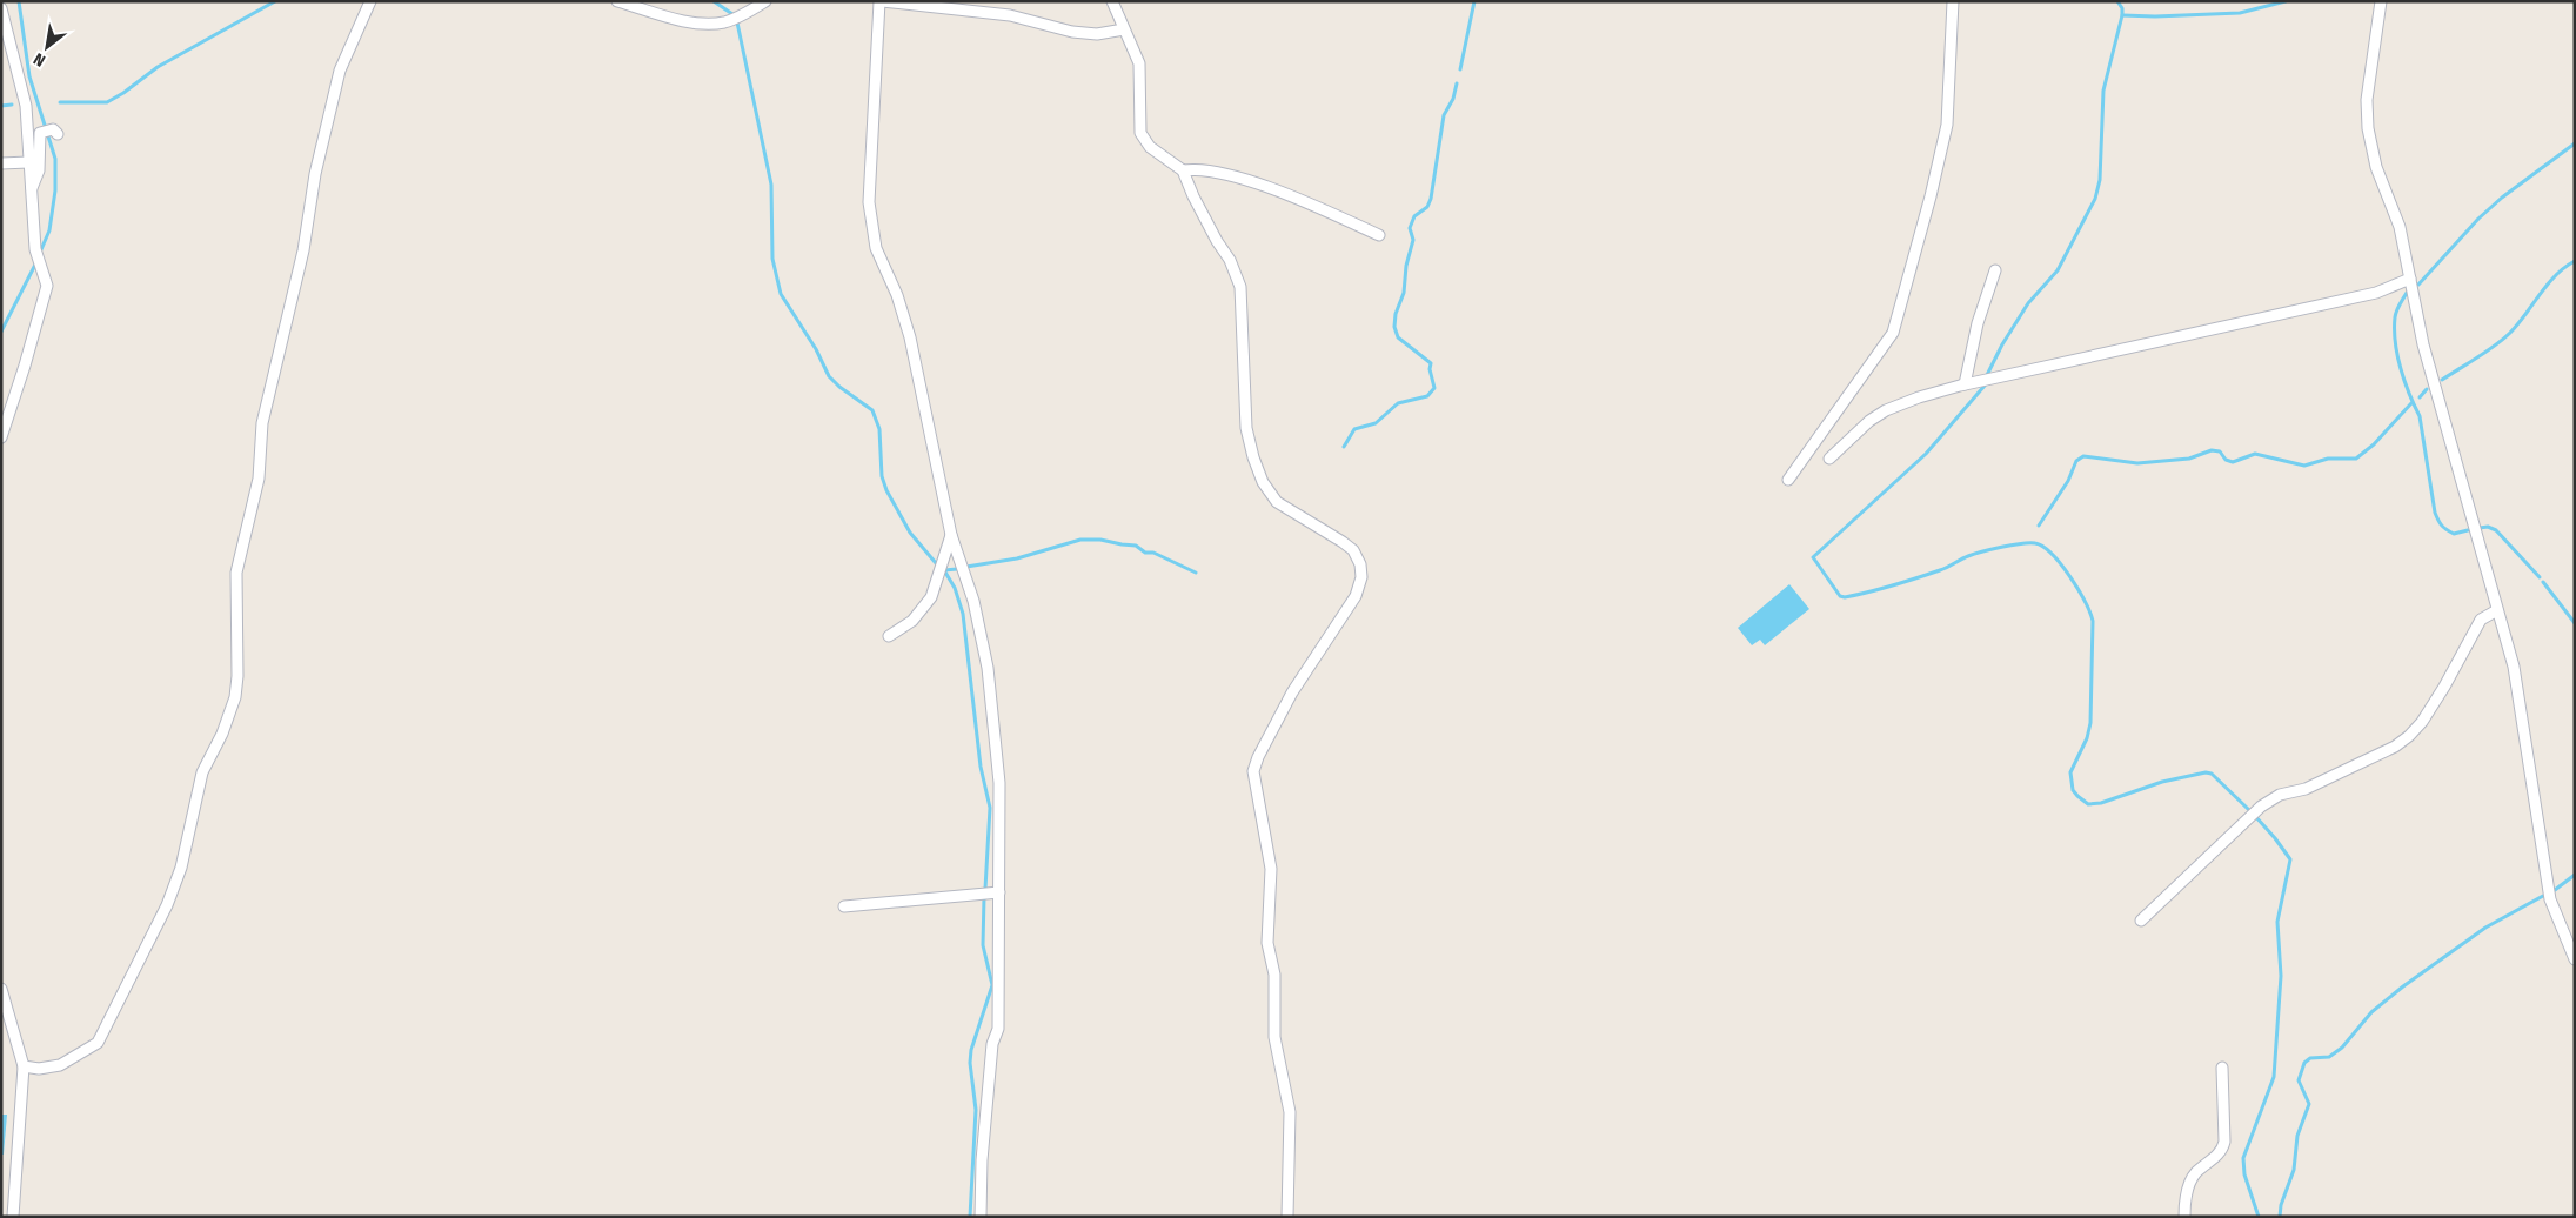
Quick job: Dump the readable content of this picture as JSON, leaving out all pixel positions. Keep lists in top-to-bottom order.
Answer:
{
  "north": "bottom left"
}
